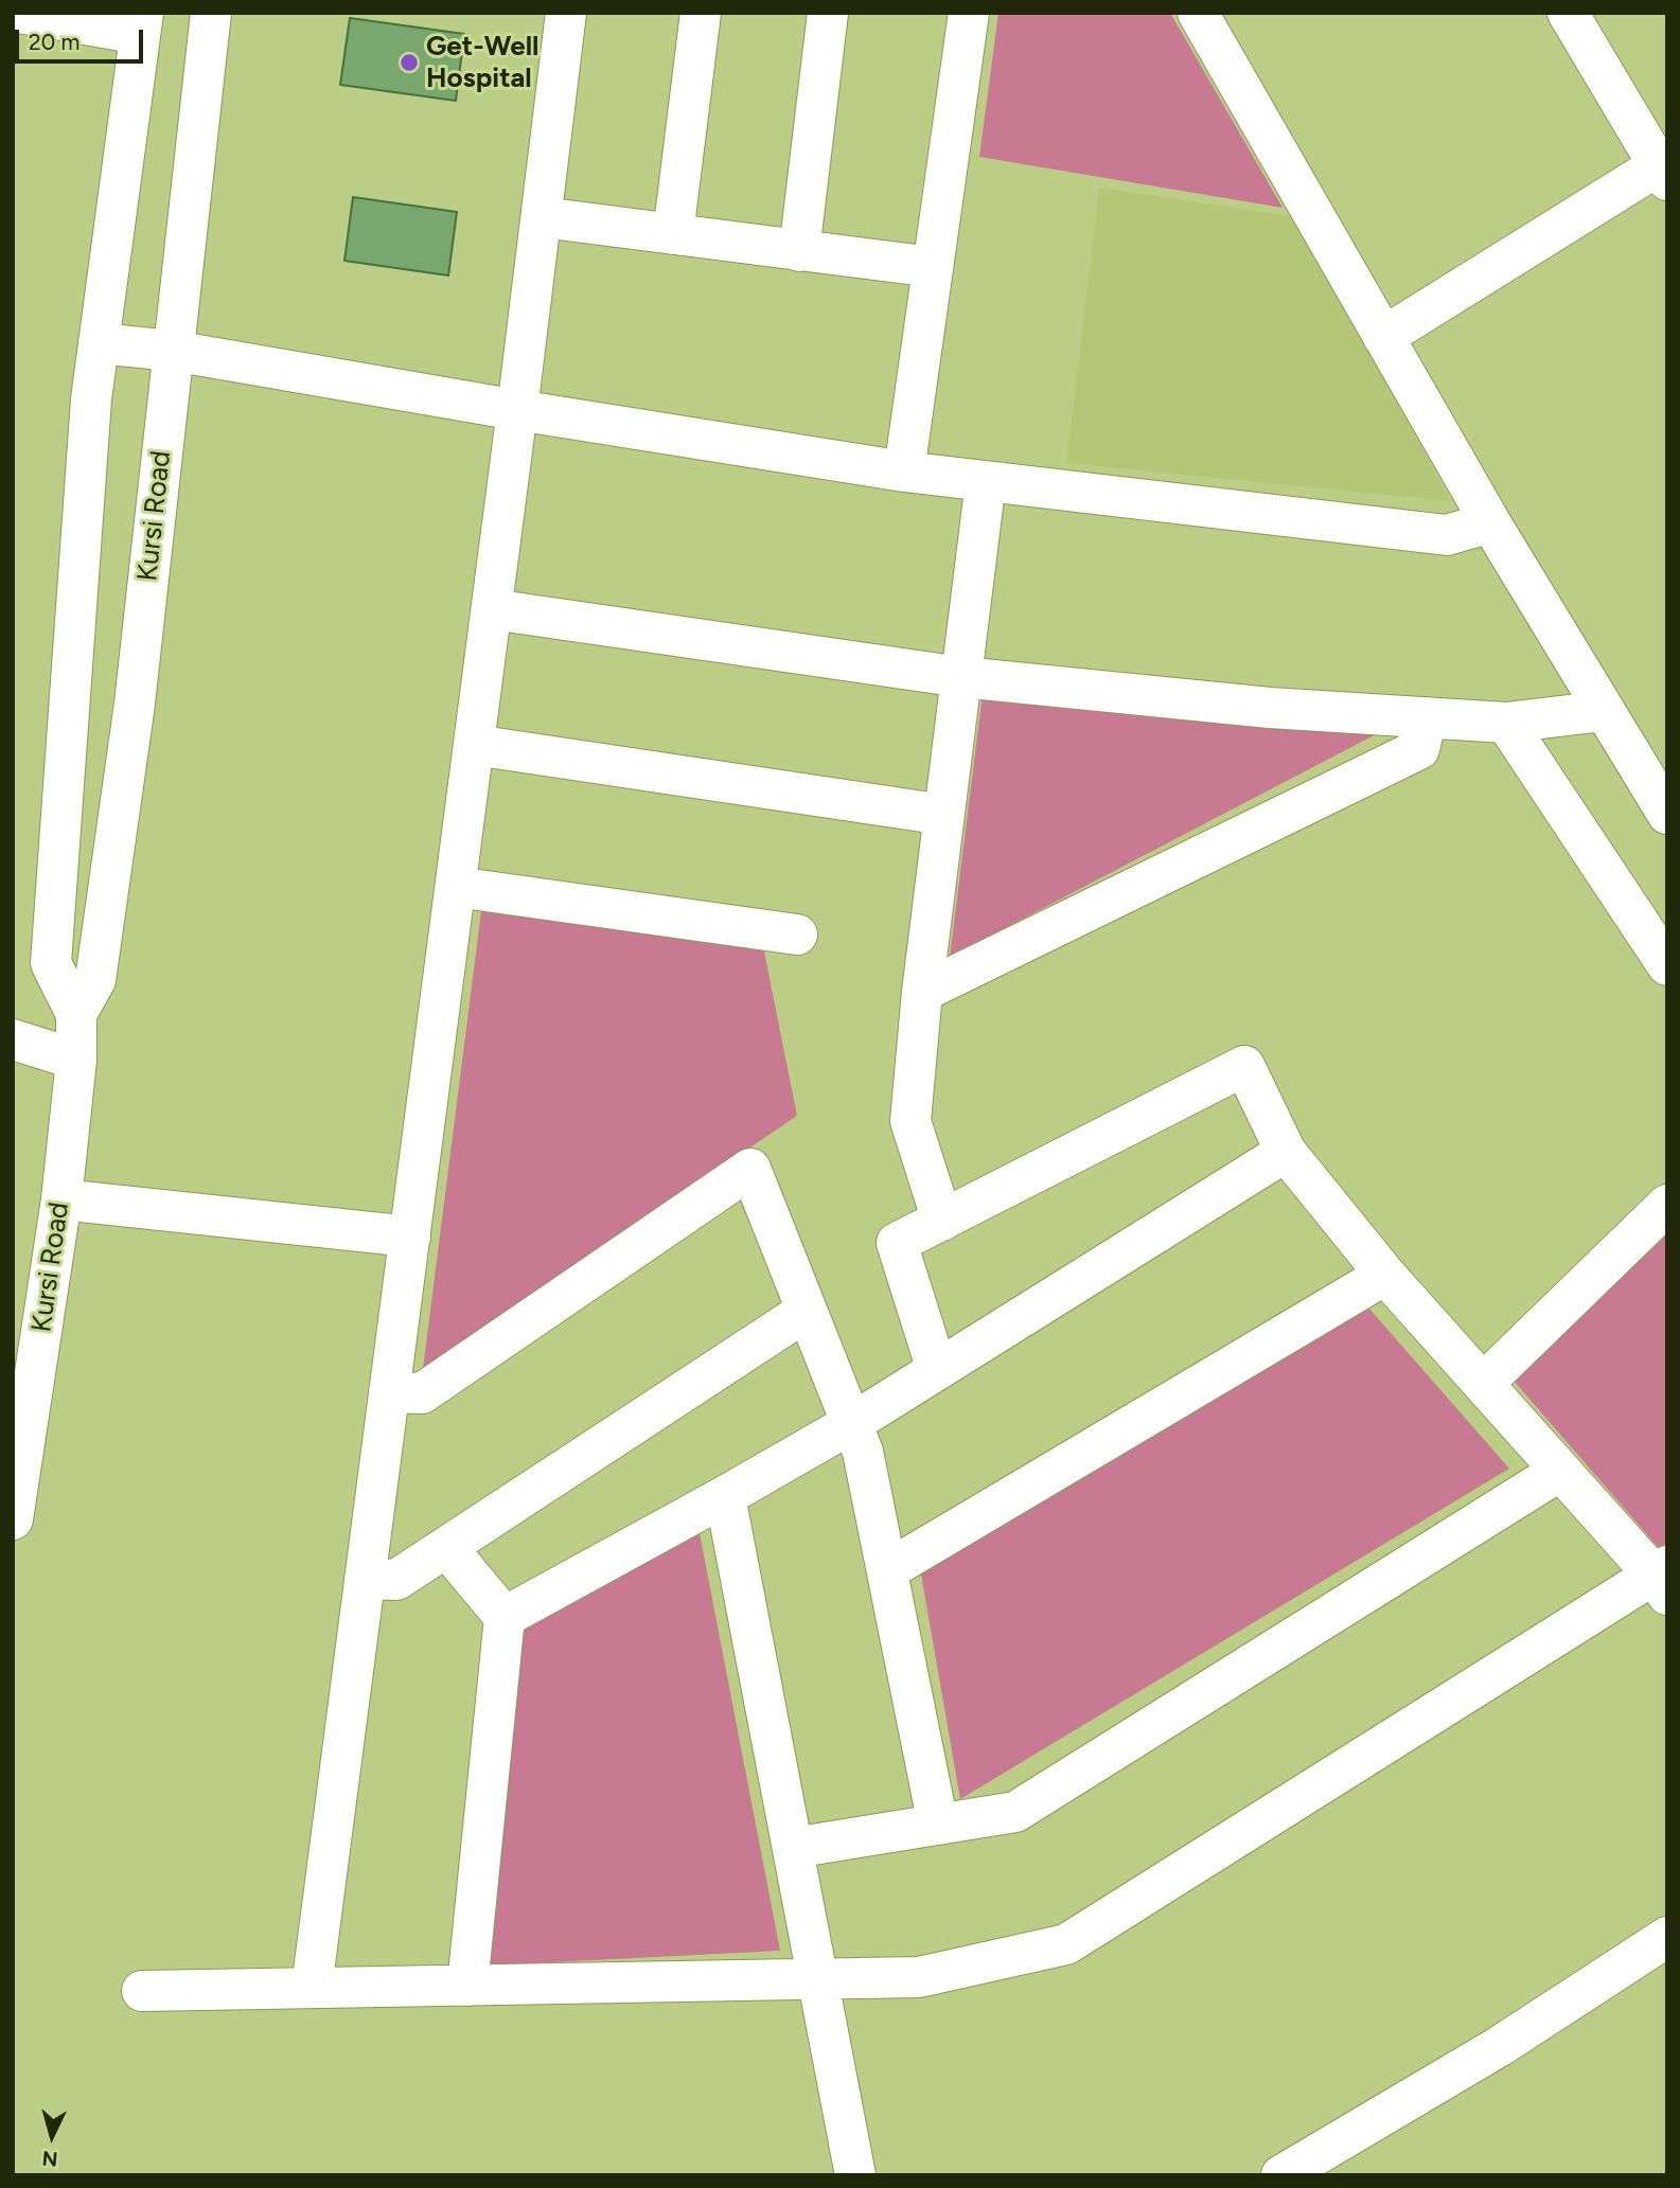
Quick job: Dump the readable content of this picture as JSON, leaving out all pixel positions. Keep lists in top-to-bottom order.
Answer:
{
  "streets": {
    "street": ["Kursi Road"]
  },
  "places": ["Get-Well Hospital"],
  "scale_bar": "20 m",
  "north": "bottom"
}
